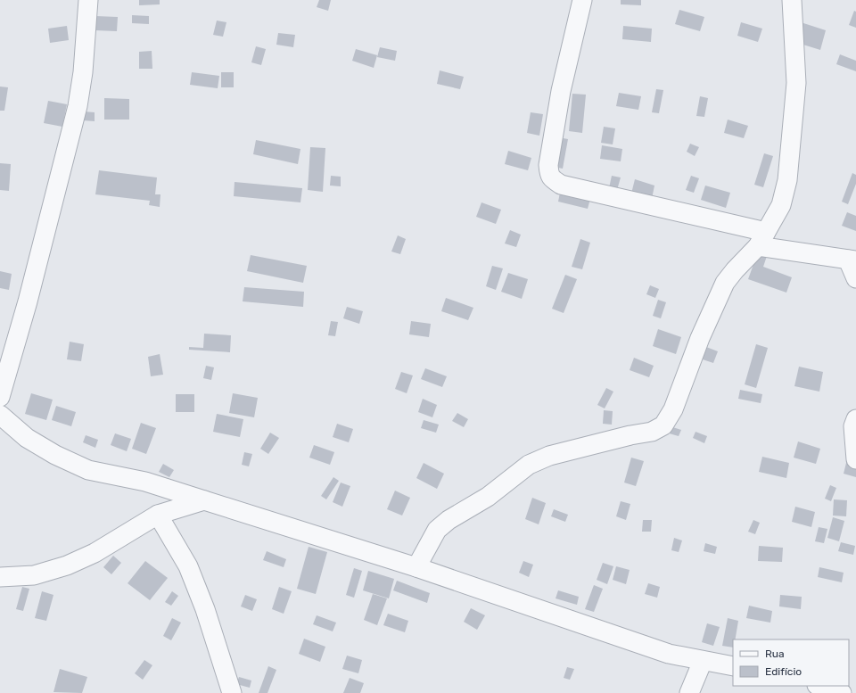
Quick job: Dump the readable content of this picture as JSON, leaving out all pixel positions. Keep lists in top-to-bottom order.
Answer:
{
  "legend": ["Rua", "Edifício"]
}
